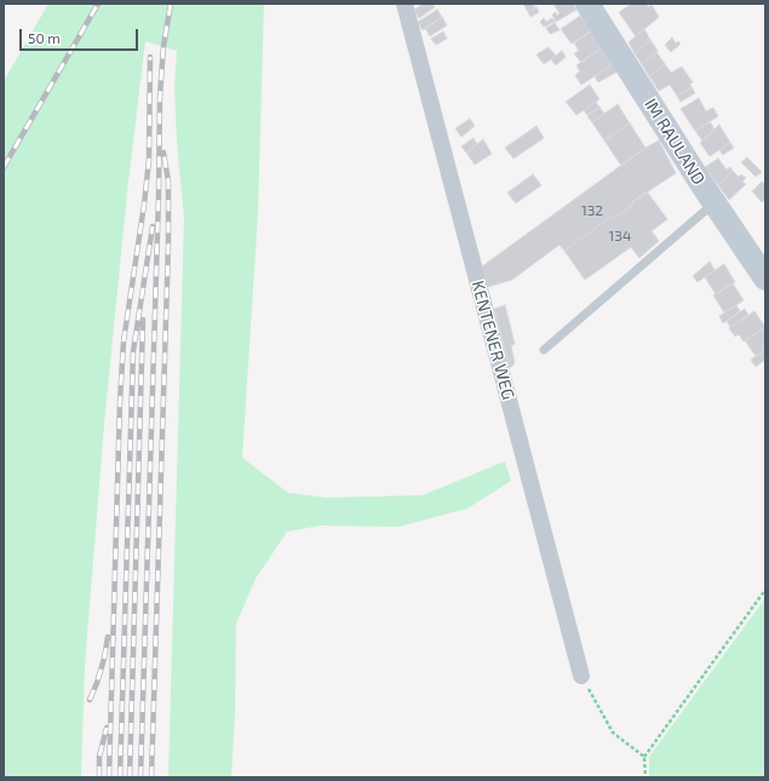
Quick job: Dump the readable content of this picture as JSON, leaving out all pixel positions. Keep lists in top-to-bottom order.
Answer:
{
  "streets": {
    "street": ["IM RAULAND", "KENTENER WEG"]
  },
  "house_numbers": ["132", "134"],
  "scale_bar": "50 m"
}
